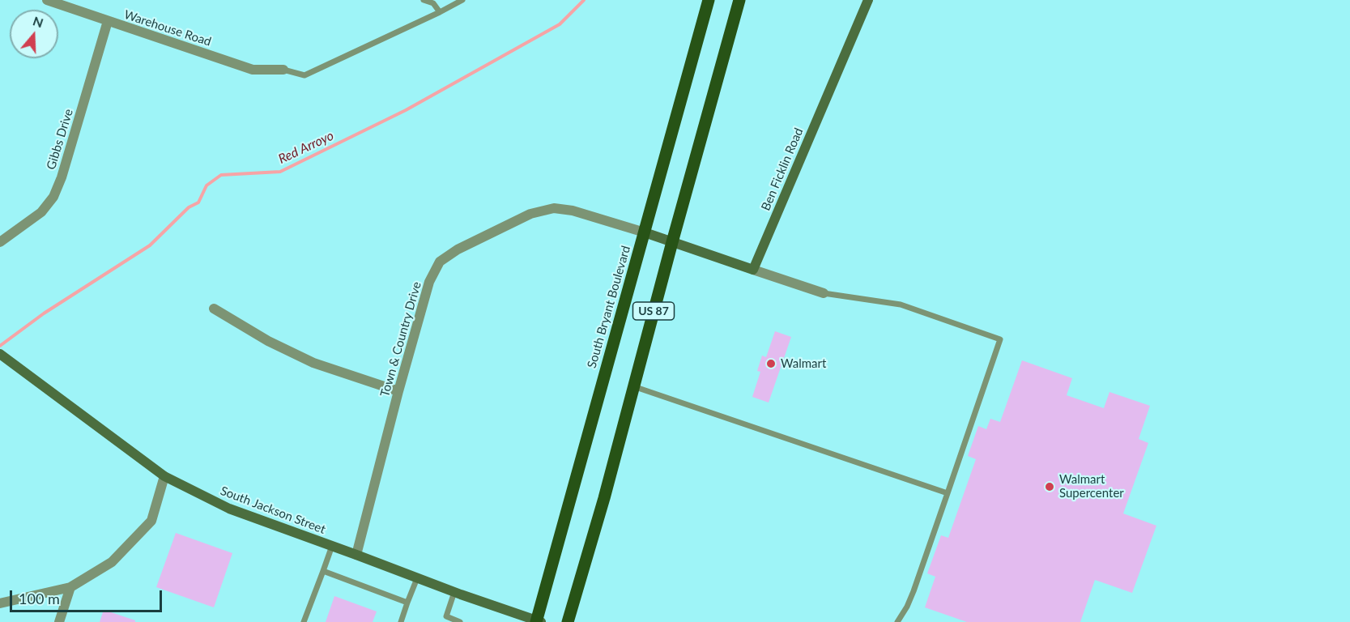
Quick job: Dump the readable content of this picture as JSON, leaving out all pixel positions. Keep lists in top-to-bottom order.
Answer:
{
  "streets": {
    "main road": [
      "Ben Ficklin Road",
      "South Bryant Boulevard",
      "US 87",
      "South Jackson Street"
    ],
    "street": ["Warehouse Road", "Gibbs Drive", "Town & Country Drive"]
  },
  "crossings": [
    ["Warehouse Road", "Gibbs Drive"],
    ["South Bryant Boulevard", "Town & Country Drive"],
    ["South Bryant Boulevard", "South Jackson Street"],
    ["Town & Country Drive", "South Jackson Street"]
  ],
  "water": ["Red Arroyo"],
  "places": ["Walmart", "Walmart Supercenter"],
  "scale_bar": "100 m",
  "north": "top"
}
